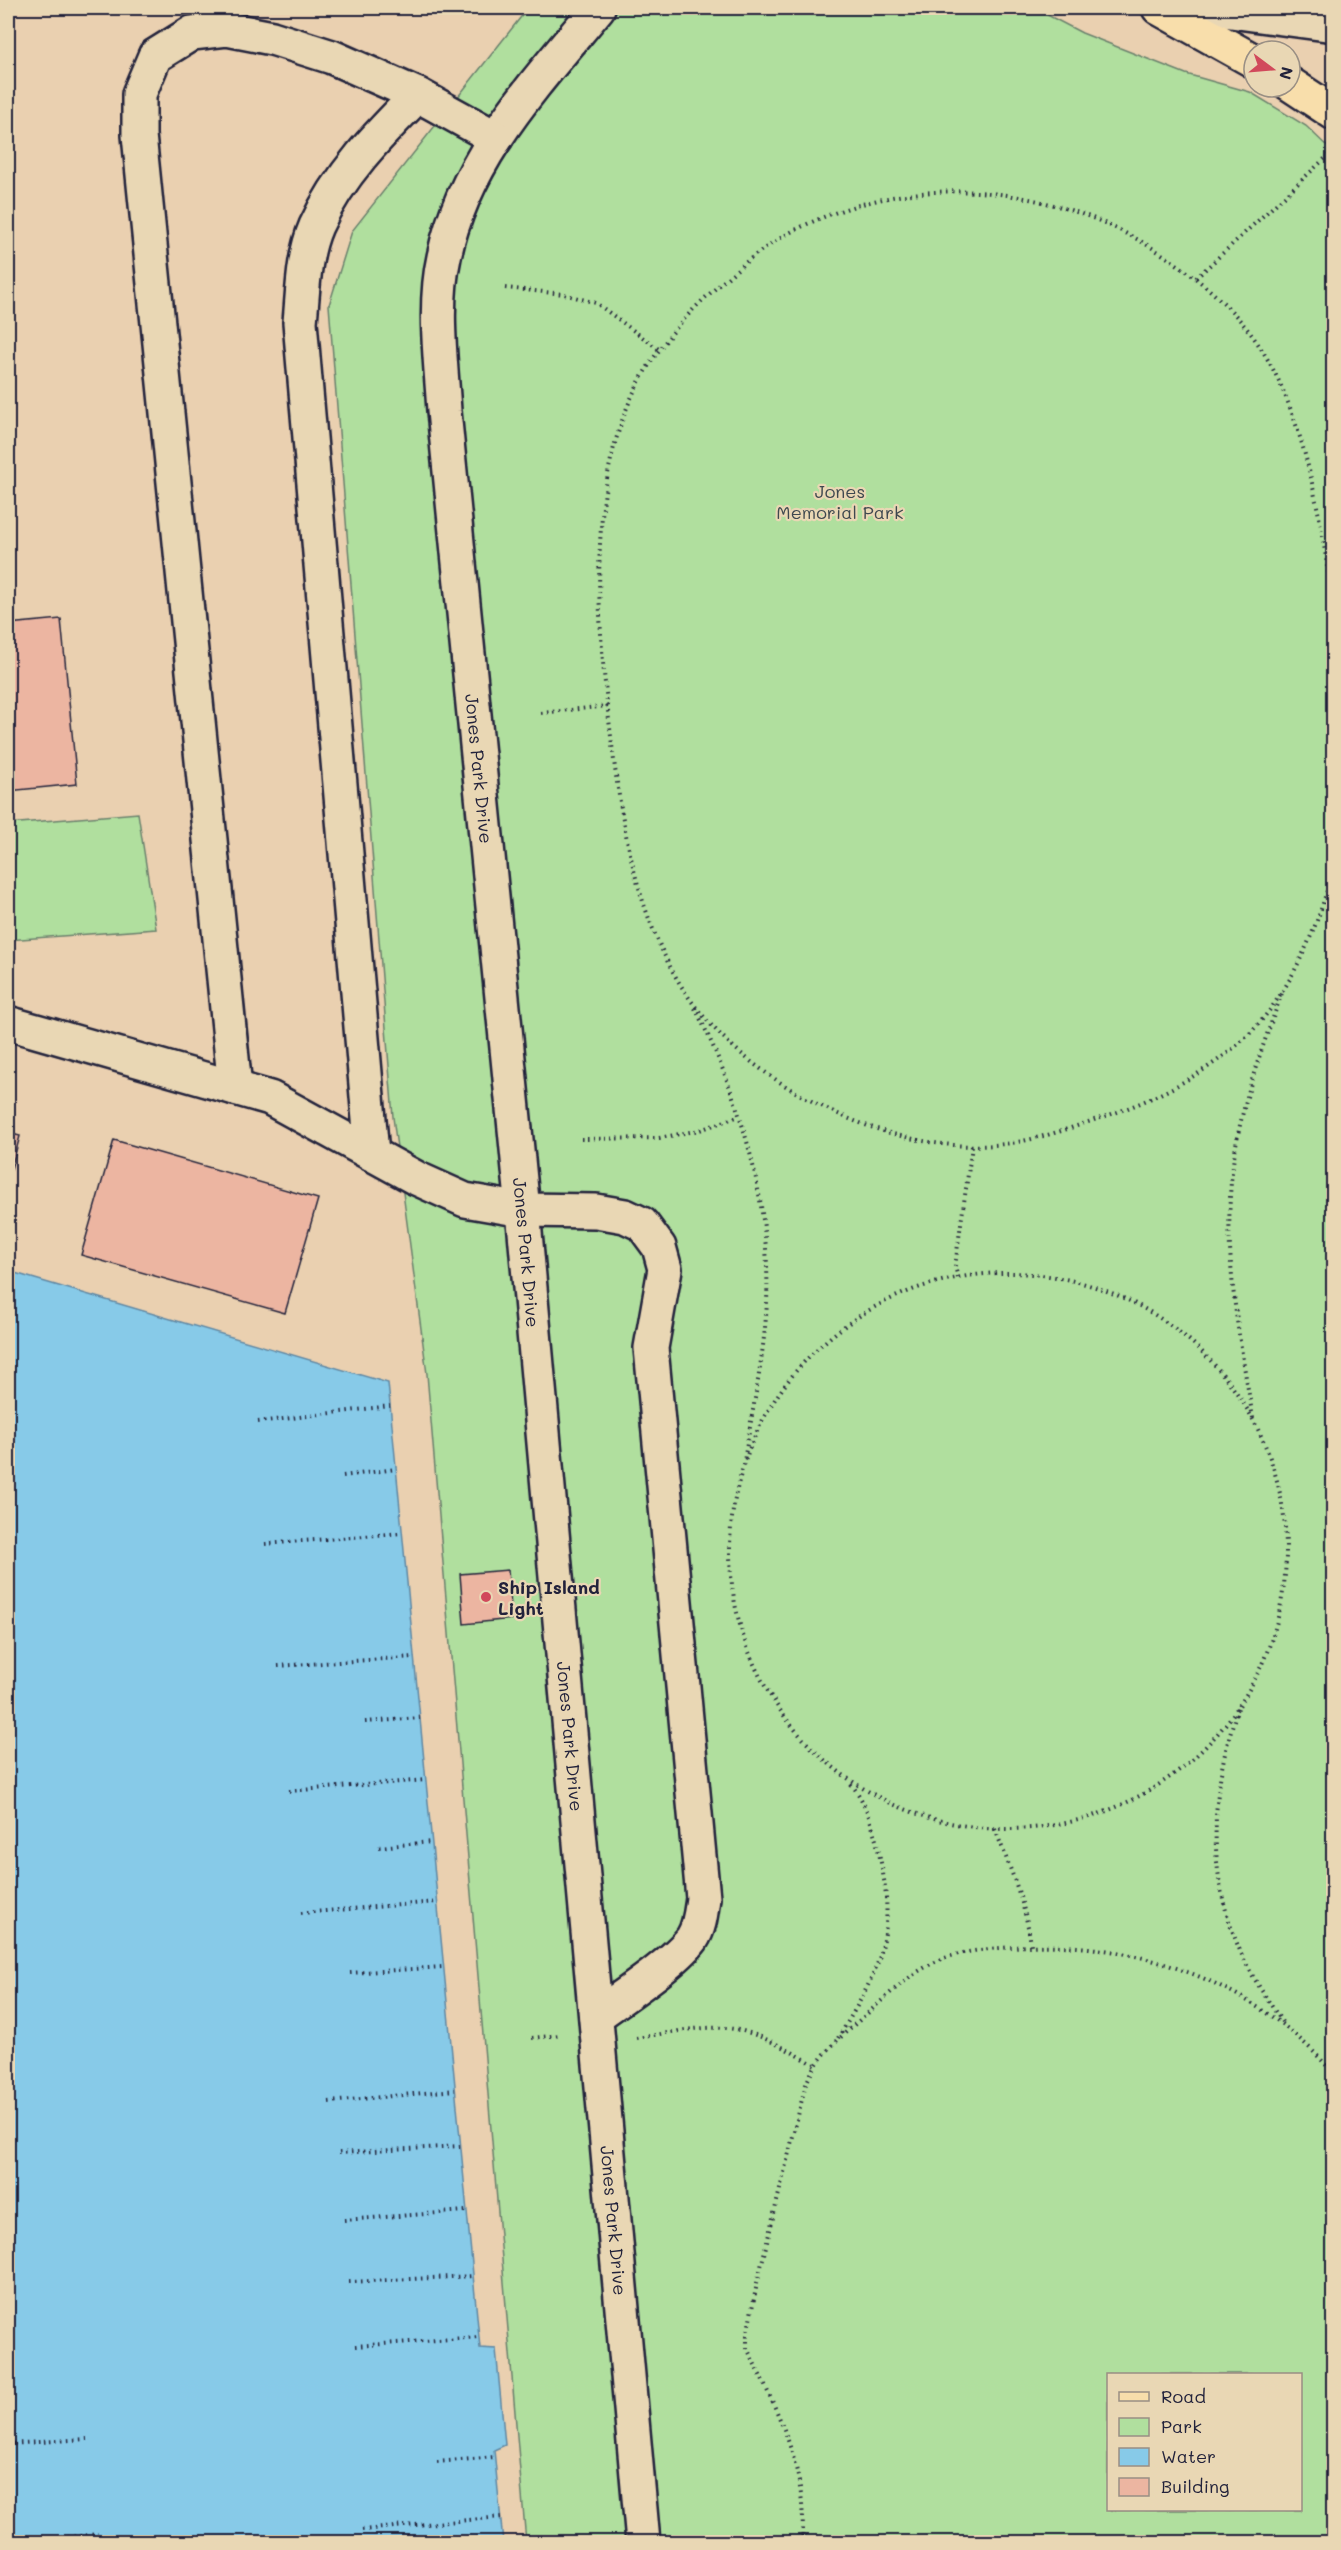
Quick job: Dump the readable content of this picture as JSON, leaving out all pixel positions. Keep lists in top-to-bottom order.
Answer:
{
  "streets": {
    "street": ["Jones Park Drive"]
  },
  "parks": ["Jones Memorial Park"],
  "places": ["Ship Island Light"],
  "legend": [
    "Road",
    "Park",
    "Water",
    "Building"
  ],
  "north": "right"
}
